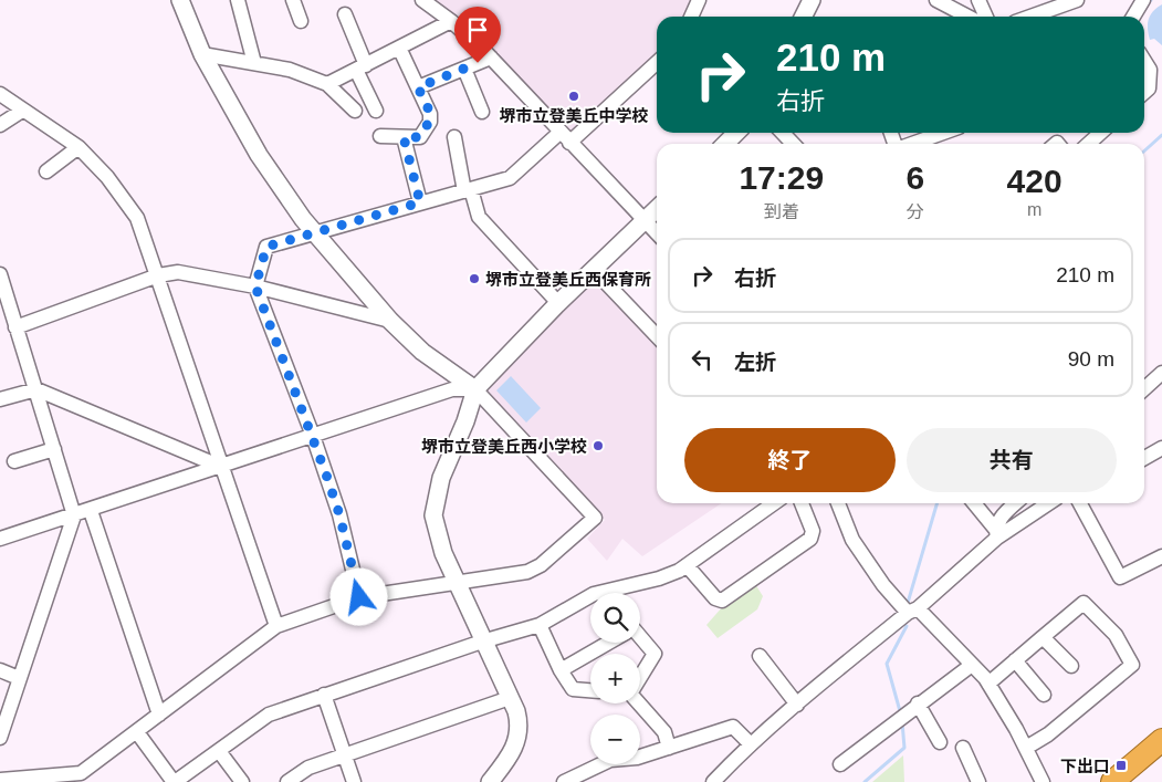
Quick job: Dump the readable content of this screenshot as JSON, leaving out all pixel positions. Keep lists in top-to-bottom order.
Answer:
{
  "places": {
    "other": ["堺市立登美丘中学校", "堺市立登美丘西保育所", "堺市立登美丘西小学校"],
    "transit": ["下出口"]
  },
  "page": {
    "turn": ["210 m", "右折"],
    "eta": [
      "17:29",
      "到着",
      "6",
      "分",
      "420",
      "m"
    ],
    "list": [
      {
        "name": "右折",
        "value": "210 m"
      },
      {
        "name": "左折",
        "value": "90 m"
      }
    ],
    "buttons": ["終了", "共有"],
    "map_buttons": ["+", "−"]
  }
}
